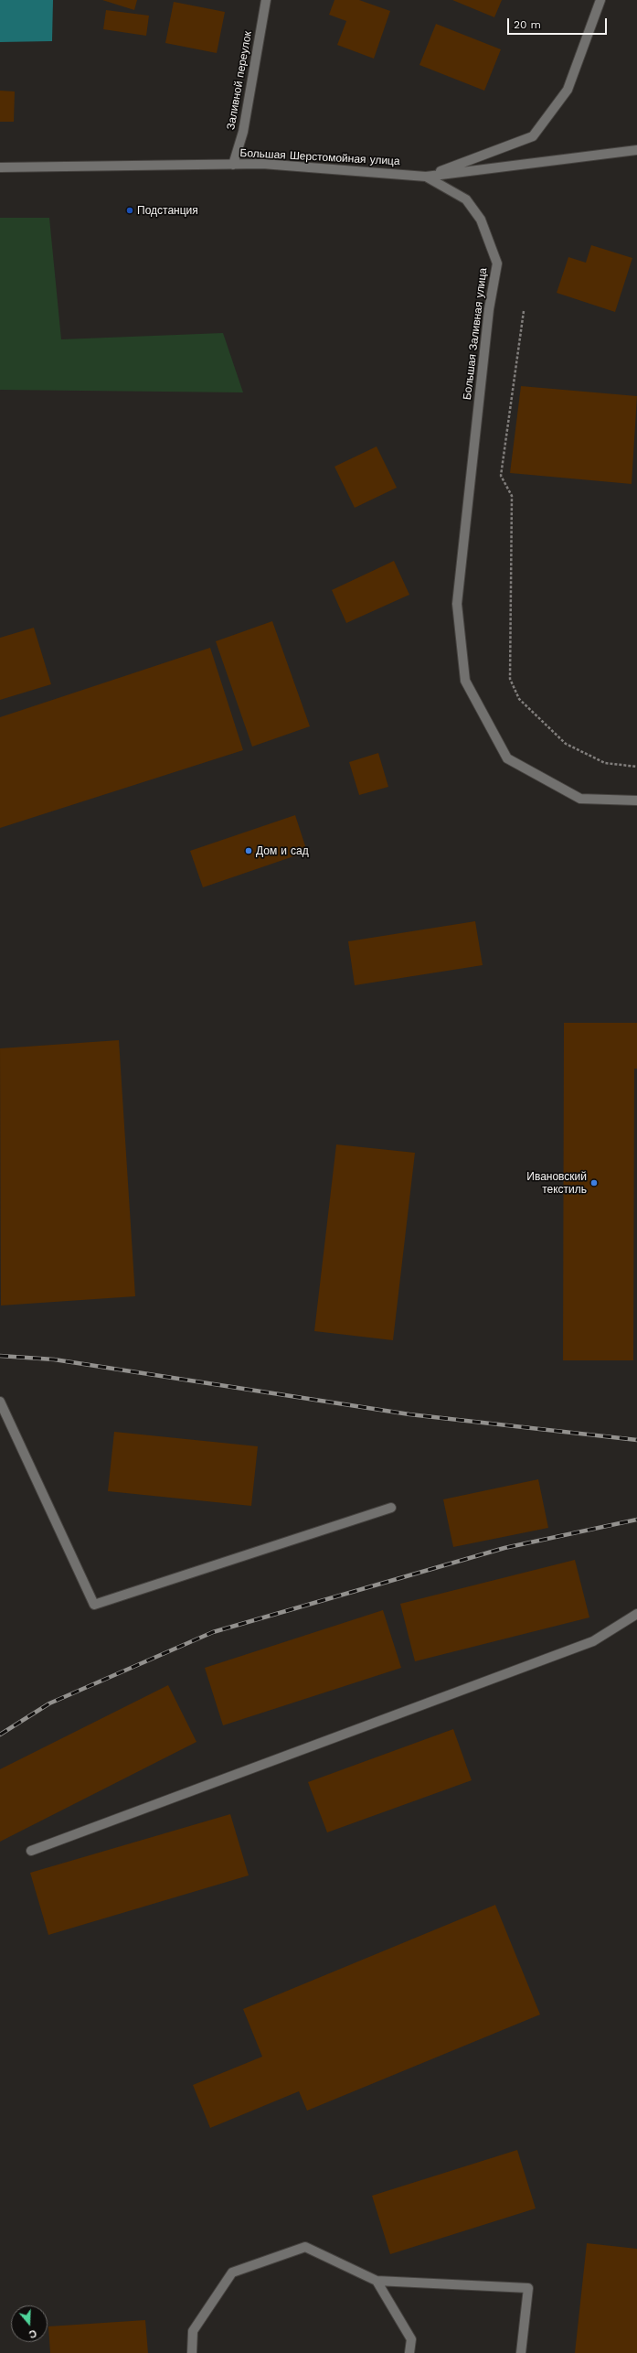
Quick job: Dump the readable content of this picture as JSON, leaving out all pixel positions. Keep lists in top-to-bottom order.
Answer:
{
  "streets": {
    "street": ["Заливной переулок", "Большая Шерстомойная улица", "Большая Заливная улица"]
  },
  "crossings": [
    ["Заливной переулок", "Большая Шерстомойная улица"],
    ["Большая Шерстомойная улица", "Большая Заливная улица"]
  ],
  "places": ["Подстанция", "Дом и сад", "Ивановский текстиль"],
  "scale_bar": "20 m",
  "north": "bottom"
}
